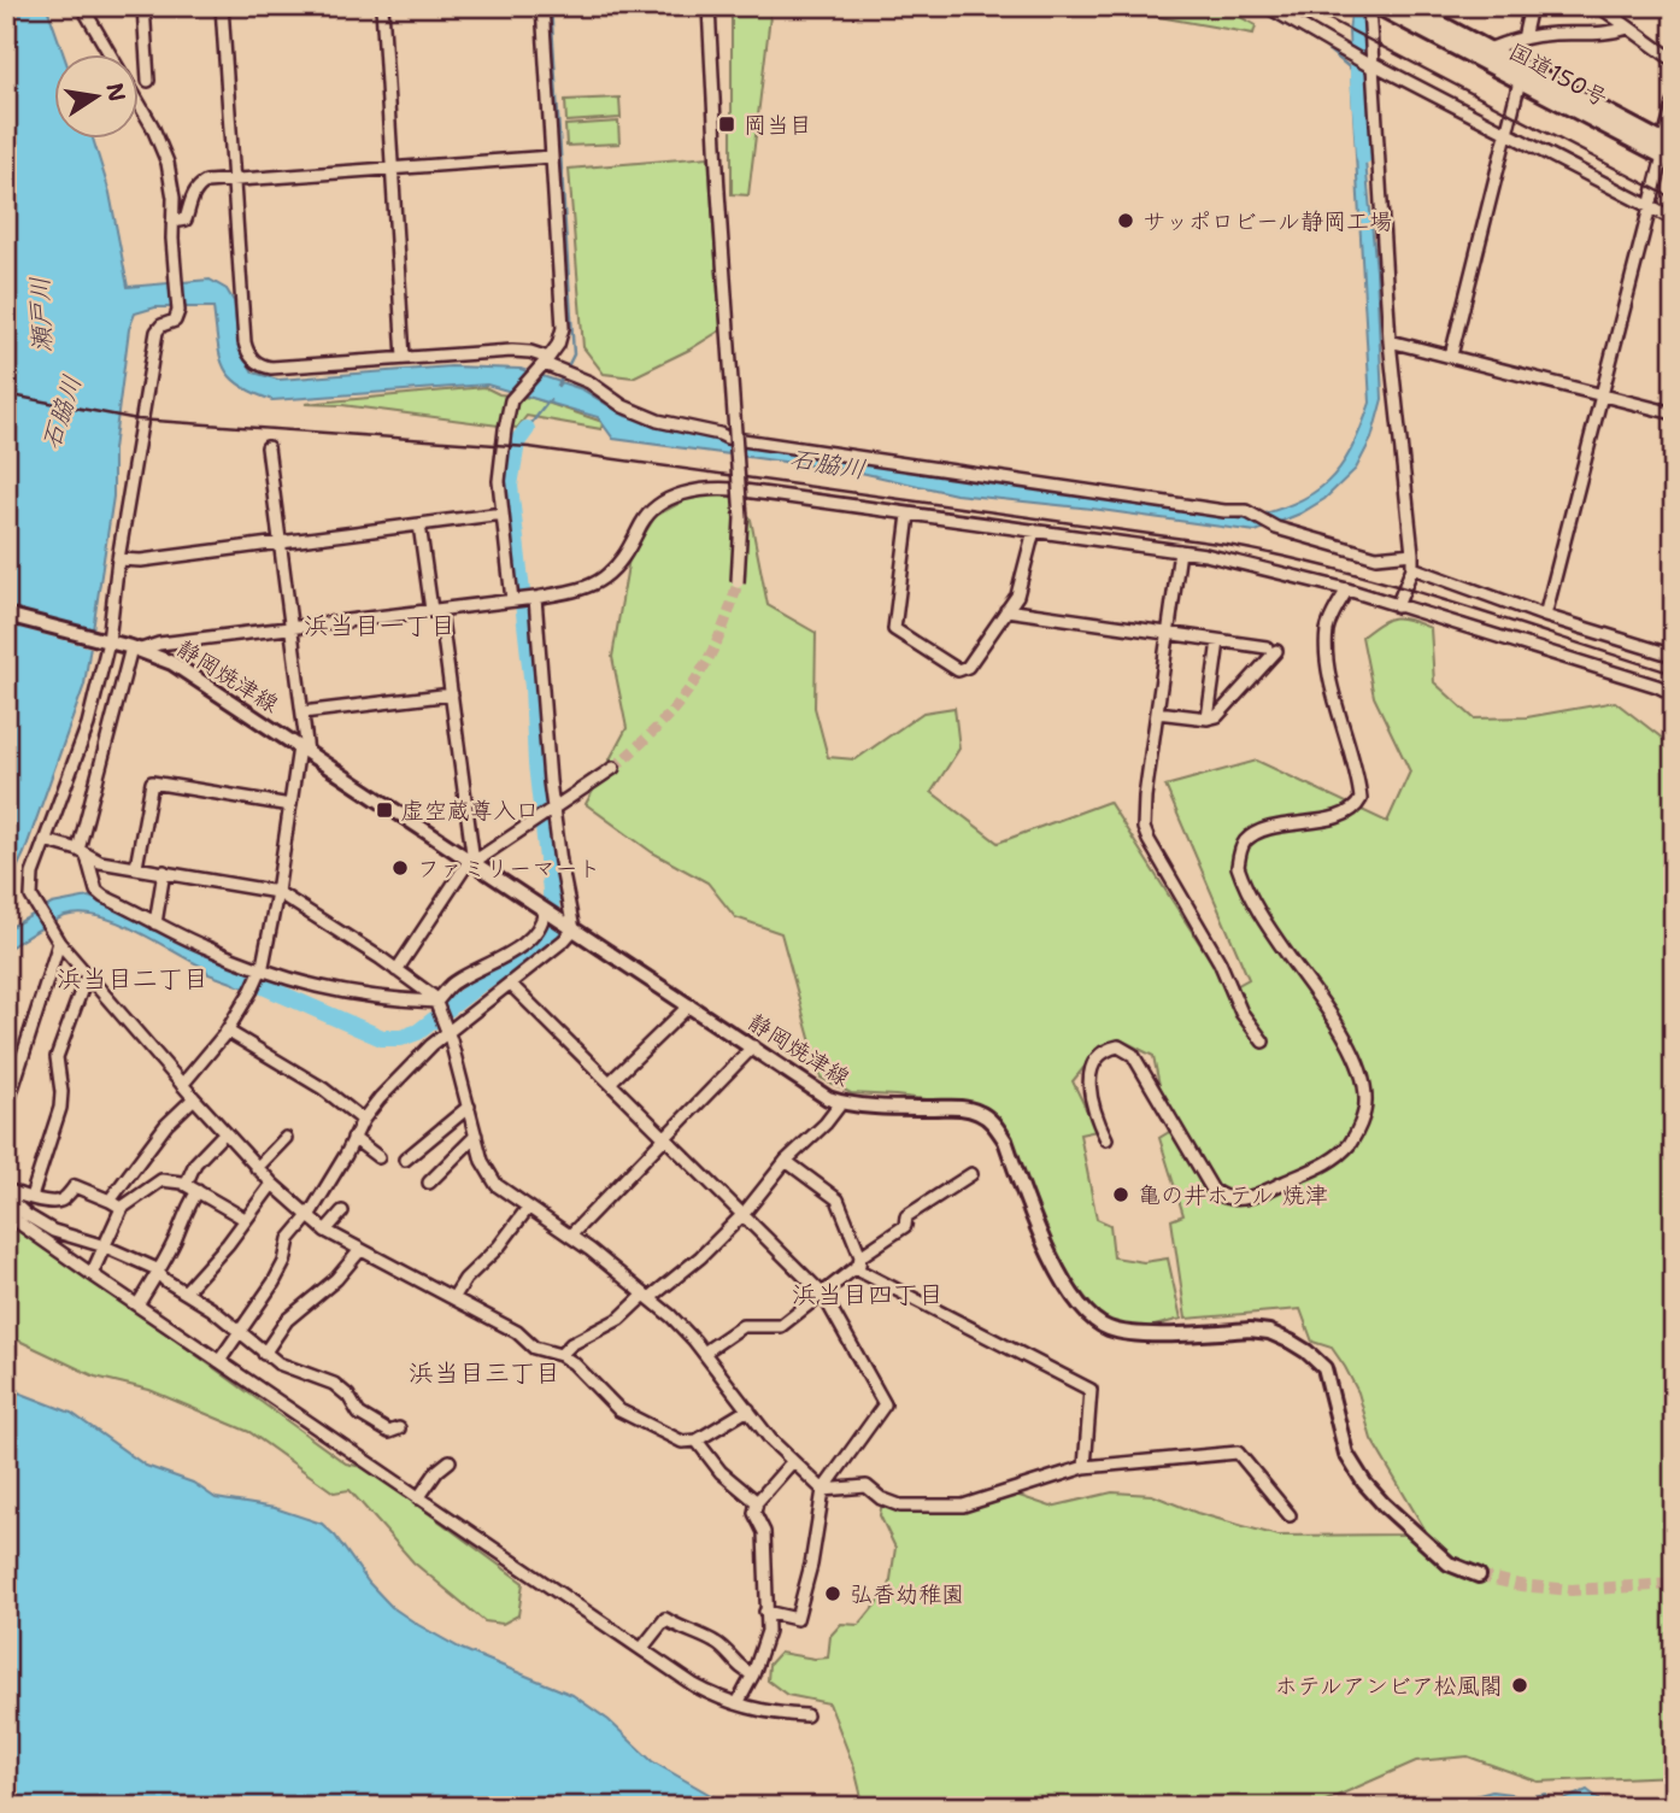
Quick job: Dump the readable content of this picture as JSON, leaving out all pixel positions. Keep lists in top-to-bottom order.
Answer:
{
  "streets": {
    "highway": ["国道150号"],
    "main road": ["静岡焼津線"]
  },
  "districts": [
    "浜当目一丁目",
    "浜当目二丁目",
    "浜当目四丁目",
    "浜当目三丁目"
  ],
  "water": ["瀬戸川", "石脇川"],
  "places": {
    "transit": ["岡当目", "虚空蔵尊入口"],
    "other": [
      "サッポロビール静岡工場",
      "ファミリーマート",
      "亀の井ホテル 焼津",
      "弘香幼稚園",
      "ホテルアンビア松風閣"
    ]
  },
  "north": "right"
}
